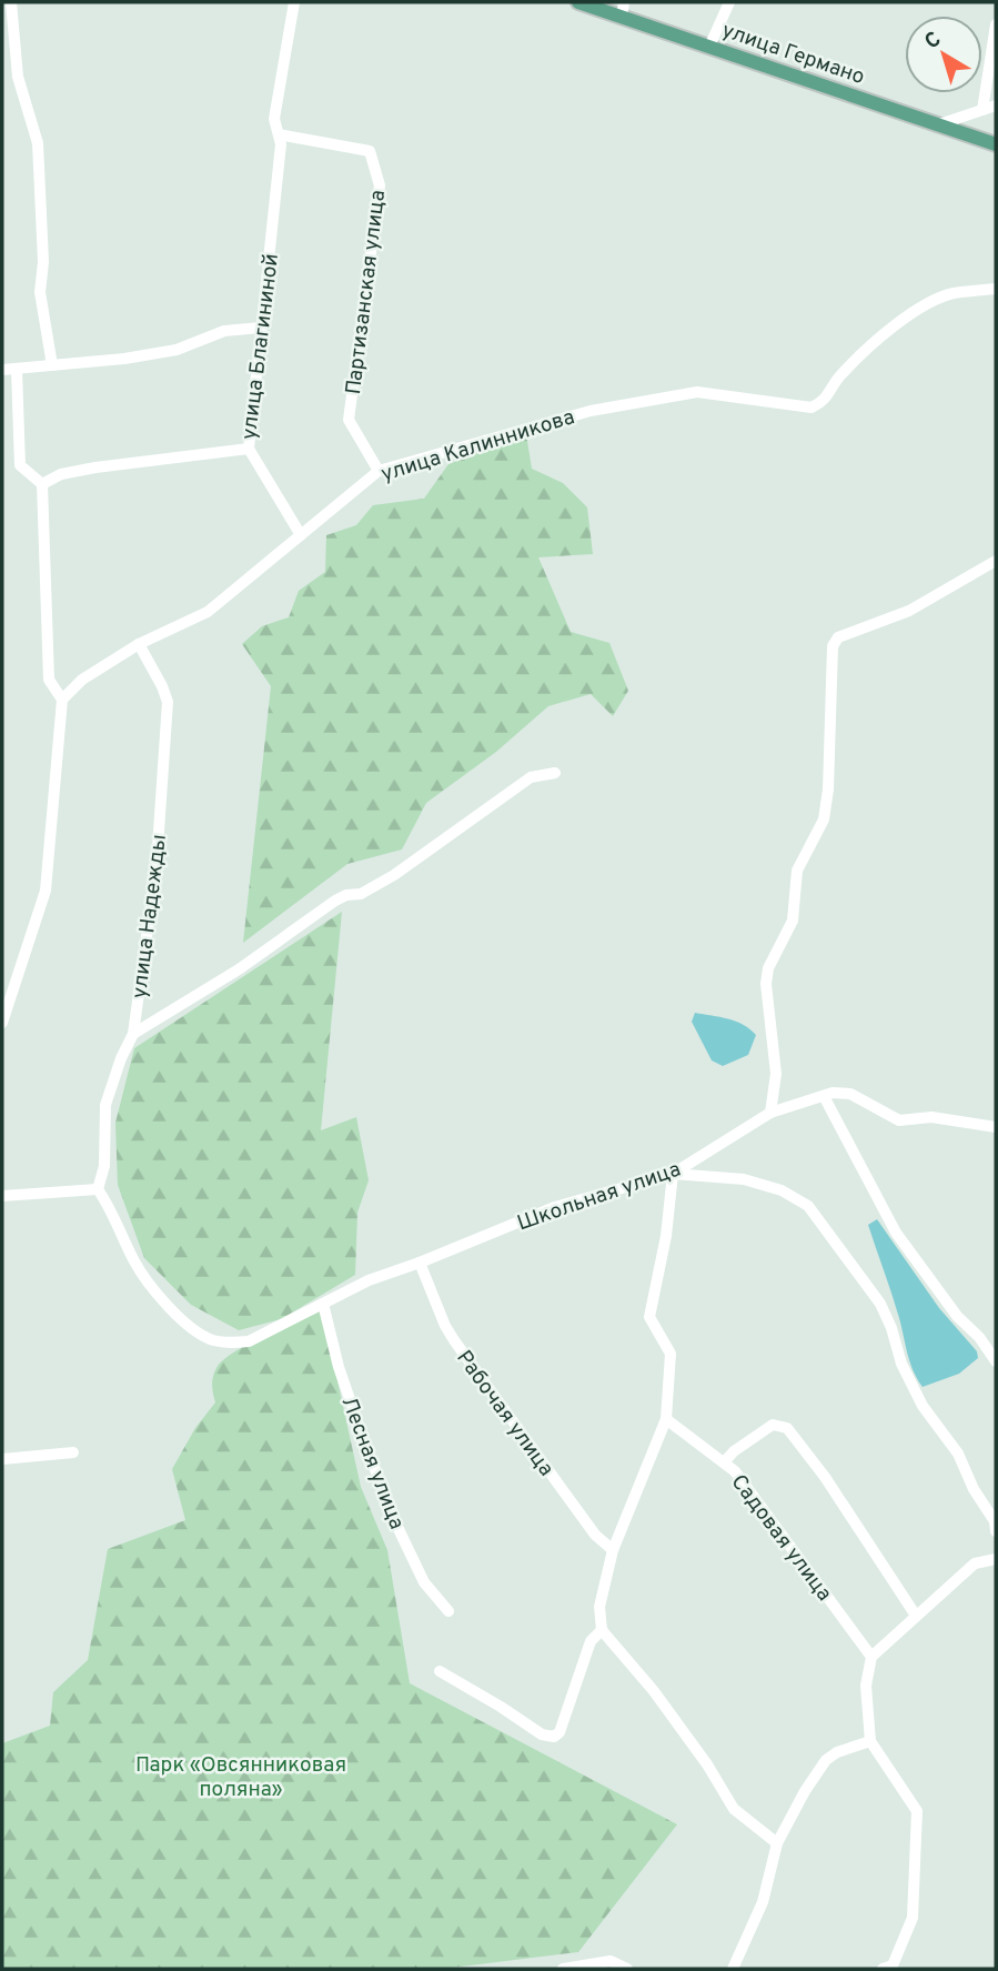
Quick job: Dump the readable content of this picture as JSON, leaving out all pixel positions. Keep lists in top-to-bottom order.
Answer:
{
  "streets": {
    "main road": ["улица Германо"],
    "street": [
      "Партизанская улица",
      "улица Благининой",
      "улица Калинникова",
      "улица Надежды",
      "Школьная улица",
      "Рабочая улица",
      "Лесная улица",
      "Садовая улица"
    ]
  },
  "crossings": [
    ["Партизанская улица", "улица Благининой"],
    ["Партизанская улица", "улица Калинникова"],
    ["улица Калинникова", "улица Надежды"],
    ["улица Надежды", "Школьная улица"],
    ["Школьная улица", "Рабочая улица"],
    ["Школьная улица", "Лесная улица"]
  ],
  "parks": ["Парк «Овсянниковая поляна»"],
  "north": "top left"
}
